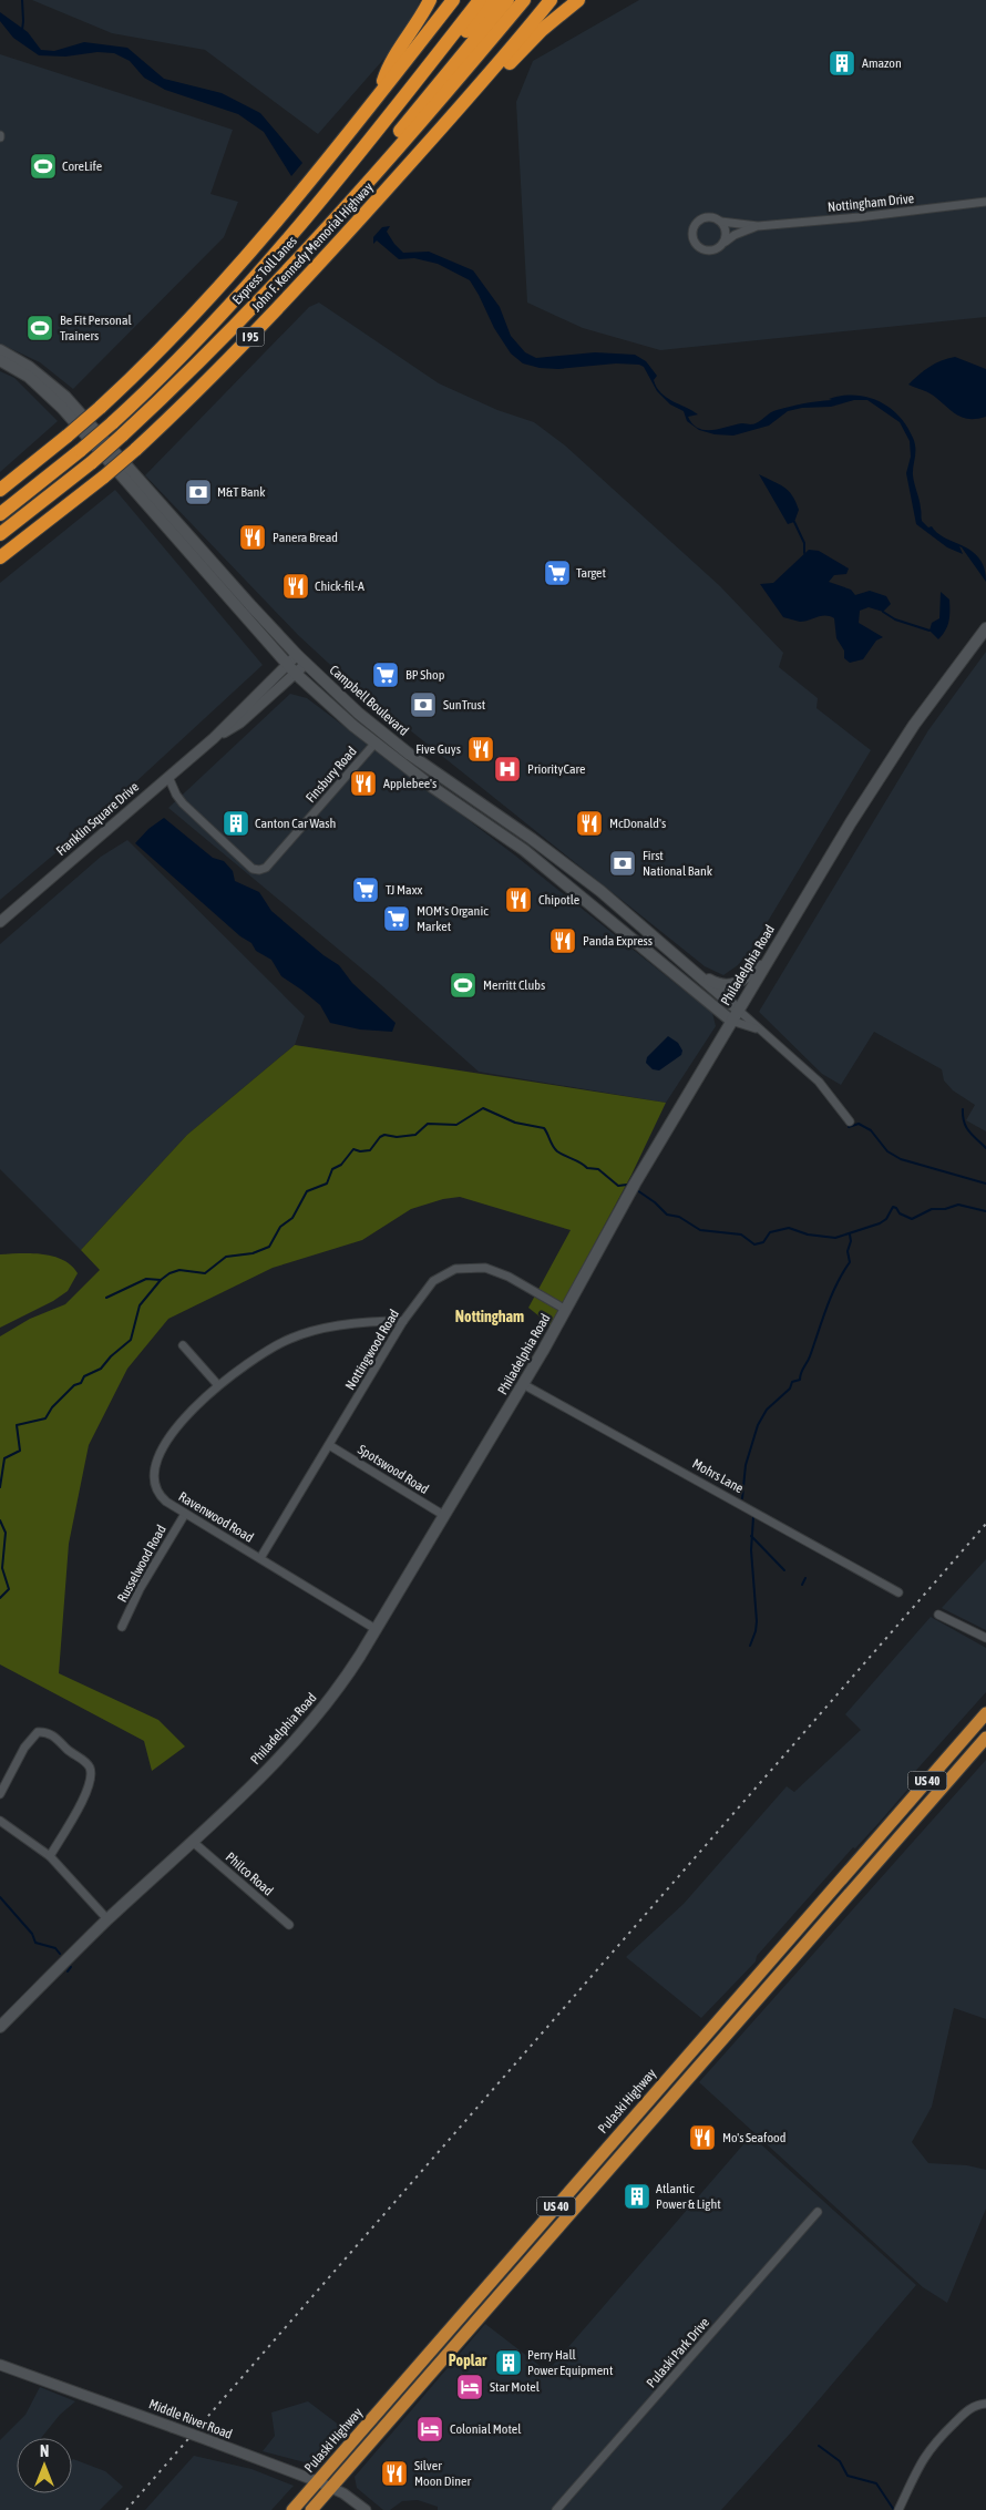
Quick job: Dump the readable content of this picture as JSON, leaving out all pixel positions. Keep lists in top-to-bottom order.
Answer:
{
  "streets": {
    "highway": [
      "John F. Kennedy Memorial Highway",
      "Express Toll Lanes",
      "I 95",
      "US 40",
      "Pulaski Highway"
    ],
    "main road": ["Campbell Boulevard", "Philadelphia Road"],
    "street": [
      "Nottingham Drive",
      "Finsbury Road",
      "Franklin Square Drive",
      "Nottingwood Road",
      "Spotswood Road",
      "Mohrs Lane",
      "Ravenwood Road",
      "Russelwood Road",
      "Philco Road",
      "Pulaski Park Drive",
      "Middle River Road"
    ]
  },
  "crossings": [
    ["Campbell Boulevard", "Finsbury Road"],
    ["Campbell Boulevard", "Franklin Square Drive"],
    ["Campbell Boulevard", "Philadelphia Road"],
    ["Finsbury Road", "Franklin Square Drive"],
    ["Philadelphia Road", "Nottingwood Road"],
    ["Philadelphia Road", "Spotswood Road"],
    ["Philadelphia Road", "Mohrs Lane"],
    ["Philadelphia Road", "Ravenwood Road"],
    ["Philadelphia Road", "Philco Road"],
    ["Nottingwood Road", "Spotswood Road"],
    ["Nottingwood Road", "Ravenwood Road"],
    ["Ravenwood Road", "Russelwood Road"],
    ["US 40", "Middle River Road"],
    ["Pulaski Highway", "Middle River Road"]
  ],
  "districts": ["Nottingham", "Poplar"],
  "places": {
    "building": [
      "Amazon",
      "Canton Car Wash",
      "Atlantic Power & Light",
      "Perry Hall Power Equipment"
    ],
    "sports": ["CoreLife", "Be Fit Personal Trainers", "Merritt Clubs"],
    "bank": ["M&T Bank", "SunTrust", "First National Bank"],
    "restaurant": [
      "Panera Bread",
      "Chick-fil-A",
      "Five Guys",
      "Applebee's",
      "McDonald's",
      "Chipotle",
      "Panda Express",
      "Mo's Seafood",
      "Silver Moon Diner"
    ],
    "supermarket": [
      "Target",
      "BP Shop",
      "TJ Maxx",
      "MOM's Organic Market"
    ],
    "hospital": ["PriorityCare"],
    "hotel": ["Star Motel", "Colonial Motel"]
  },
  "north": "top"
}
